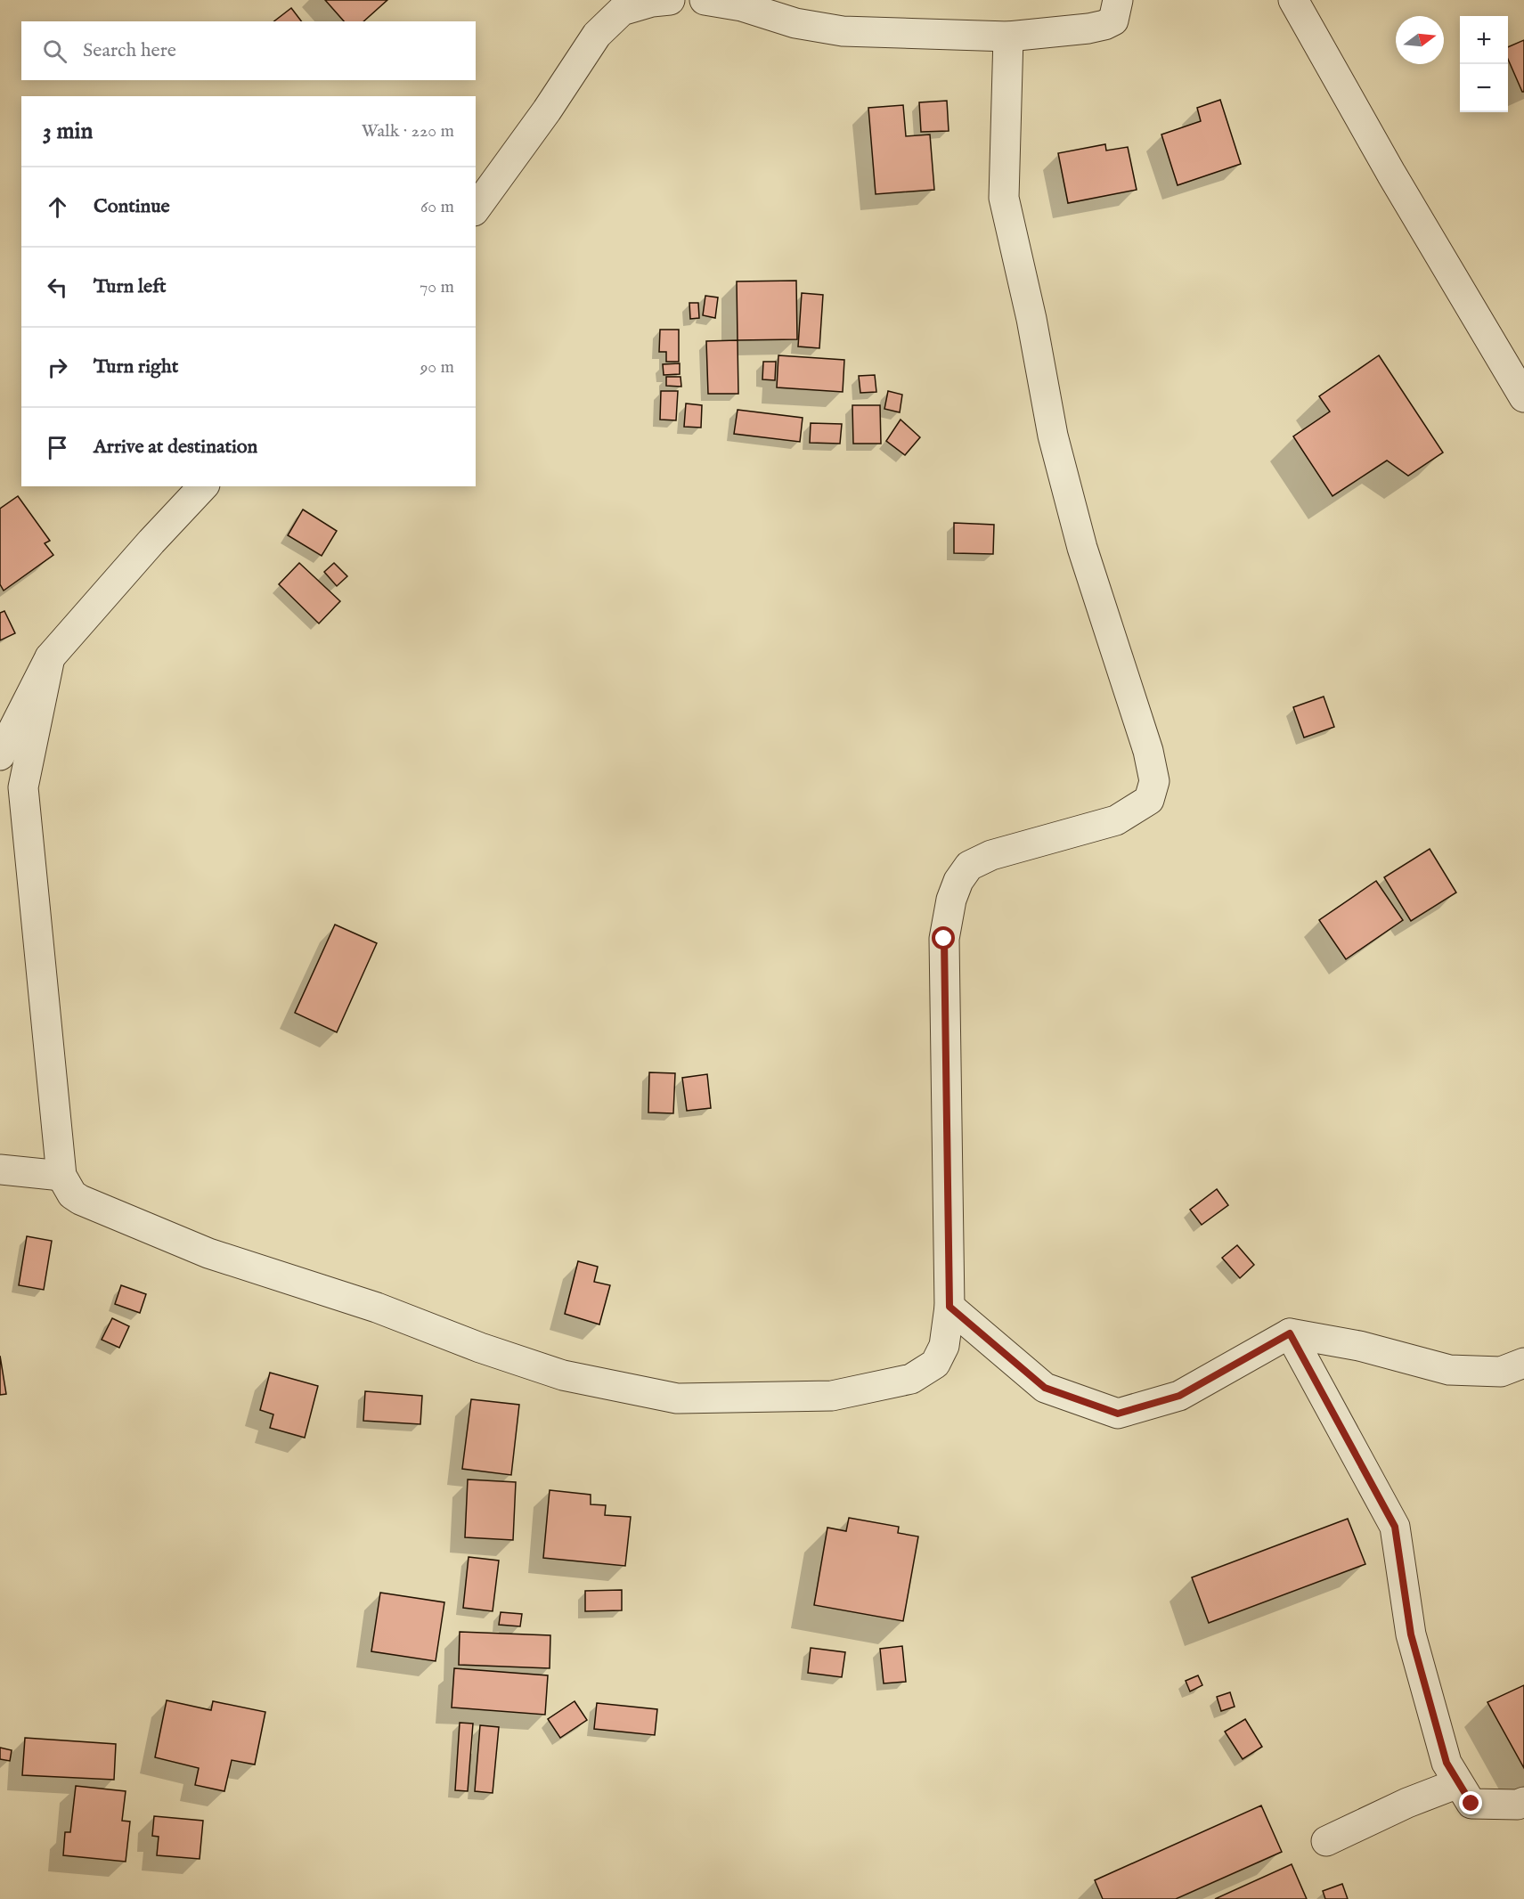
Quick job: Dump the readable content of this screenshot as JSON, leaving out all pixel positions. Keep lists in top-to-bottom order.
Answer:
{
  "north": "right",
  "page": {
    "map_buttons": ["+", "−"],
    "search": "Search here",
    "heading": ["3 min", "Walk · 220 m"],
    "list": [
      ["Continue", "60 m"],
      ["Turn left", "70 m"],
      ["Turn right", "90 m"],
      "Arrive at destination"
    ]
  }
}
